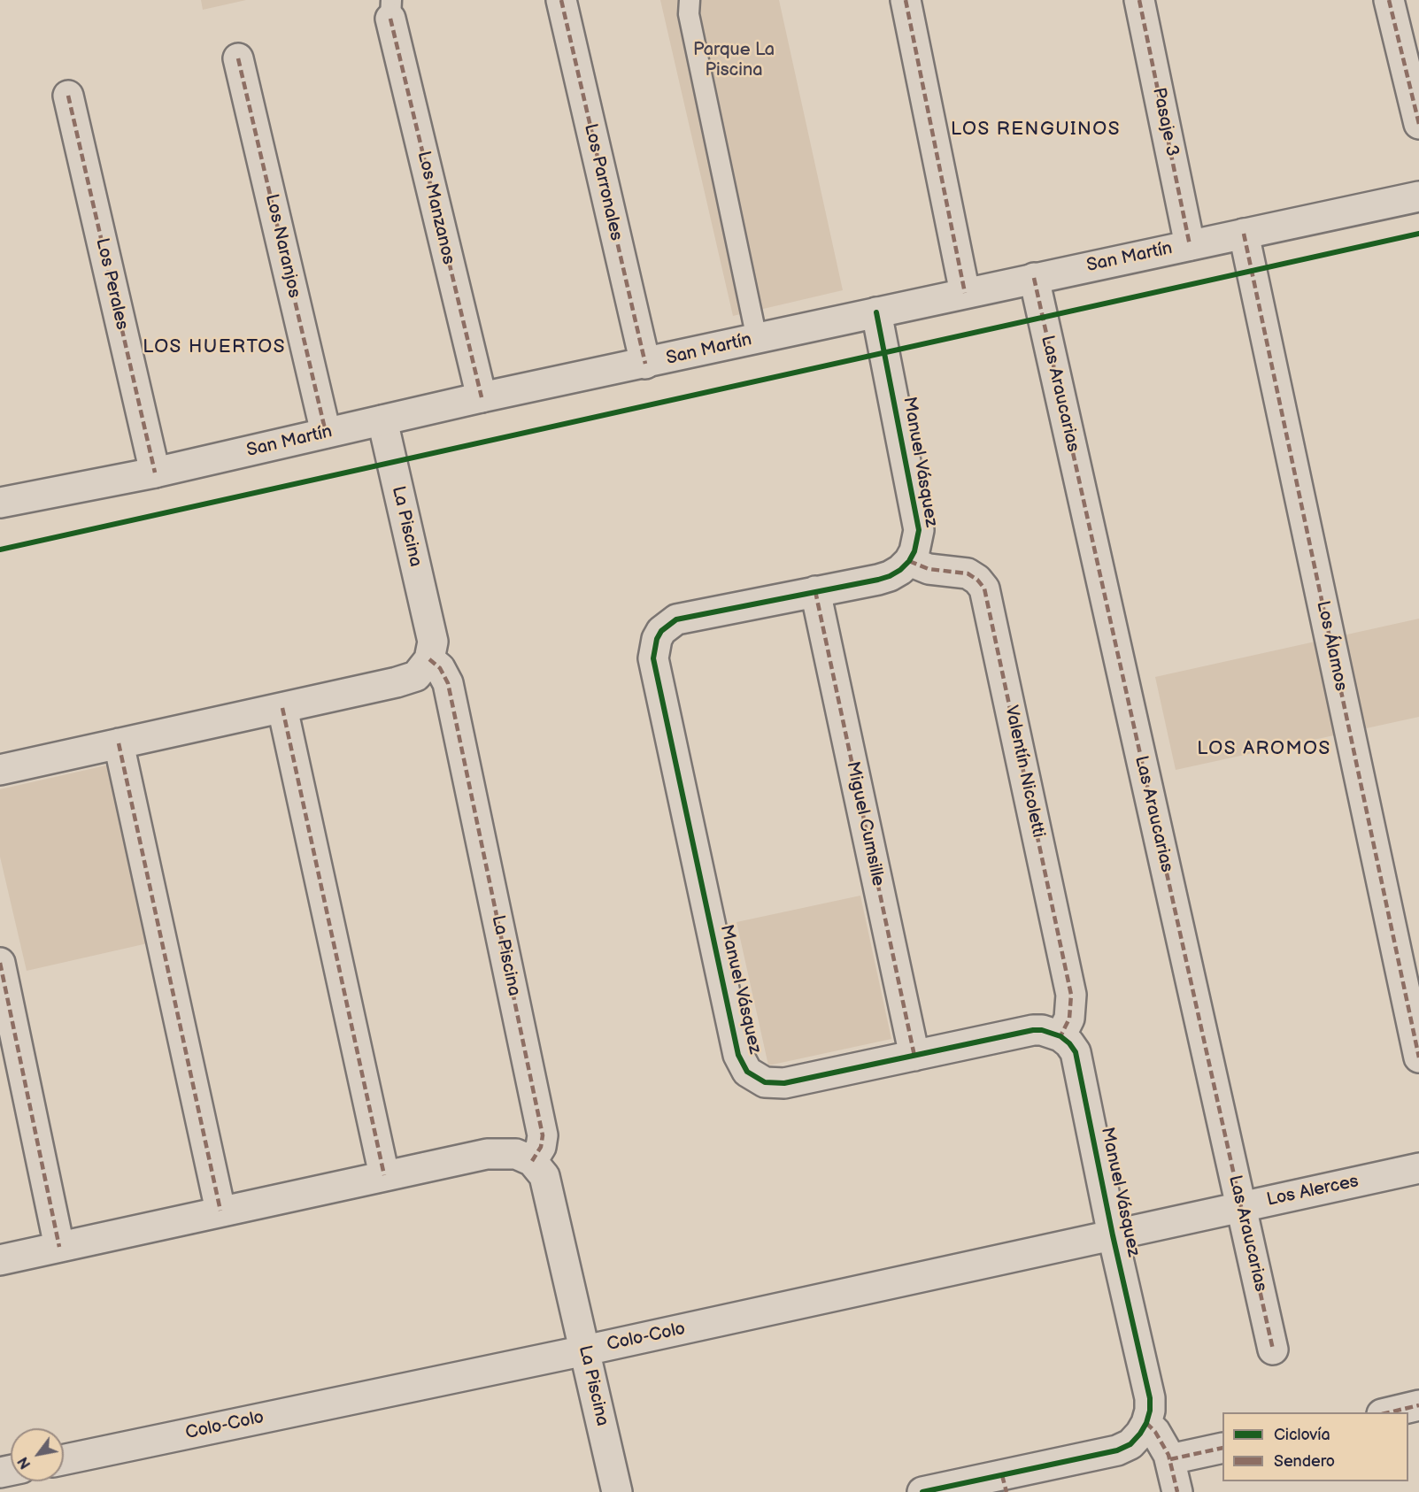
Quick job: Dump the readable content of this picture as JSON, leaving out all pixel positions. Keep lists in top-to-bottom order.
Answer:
{
  "streets": {
    "street": [
      "Pasaje 3",
      "Los Parronales",
      "Los Manzanos",
      "Los Naranjos",
      "San Martín",
      "Los Perales",
      "Las Araucarias",
      "Manuel Vásquez",
      "La Piscina",
      "Los Álamos",
      "Valentín Nicoletti",
      "Miguel Cumsille",
      "Los Alerces",
      "Colo-Colo"
    ]
  },
  "crossings": [
    ["Pasaje 3", "San Martín"],
    ["Los Parronales", "San Martín"],
    ["Los Manzanos", "San Martín"],
    ["Los Naranjos", "San Martín"],
    ["San Martín", "Los Perales"],
    ["San Martín", "Las Araucarias"],
    ["San Martín", "Manuel Vásquez"],
    ["San Martín", "La Piscina"],
    ["San Martín", "Los Álamos"],
    ["Las Araucarias", "Los Alerces"],
    ["Manuel Vásquez", "Valentín Nicoletti"],
    ["Manuel Vásquez", "Miguel Cumsille"],
    ["Manuel Vásquez", "Los Alerces"],
    ["Manuel Vásquez", "Colo-Colo"],
    ["La Piscina", "Colo-Colo"],
    ["Los Alerces", "Colo-Colo"]
  ],
  "districts": ["LOS RENGUINOS", "LOS HUERTOS", "LOS AROMOS"],
  "parks": ["Parque La Piscina"],
  "legend": ["Ciclovía", "Sendero"],
  "north": "bottom left"
}
